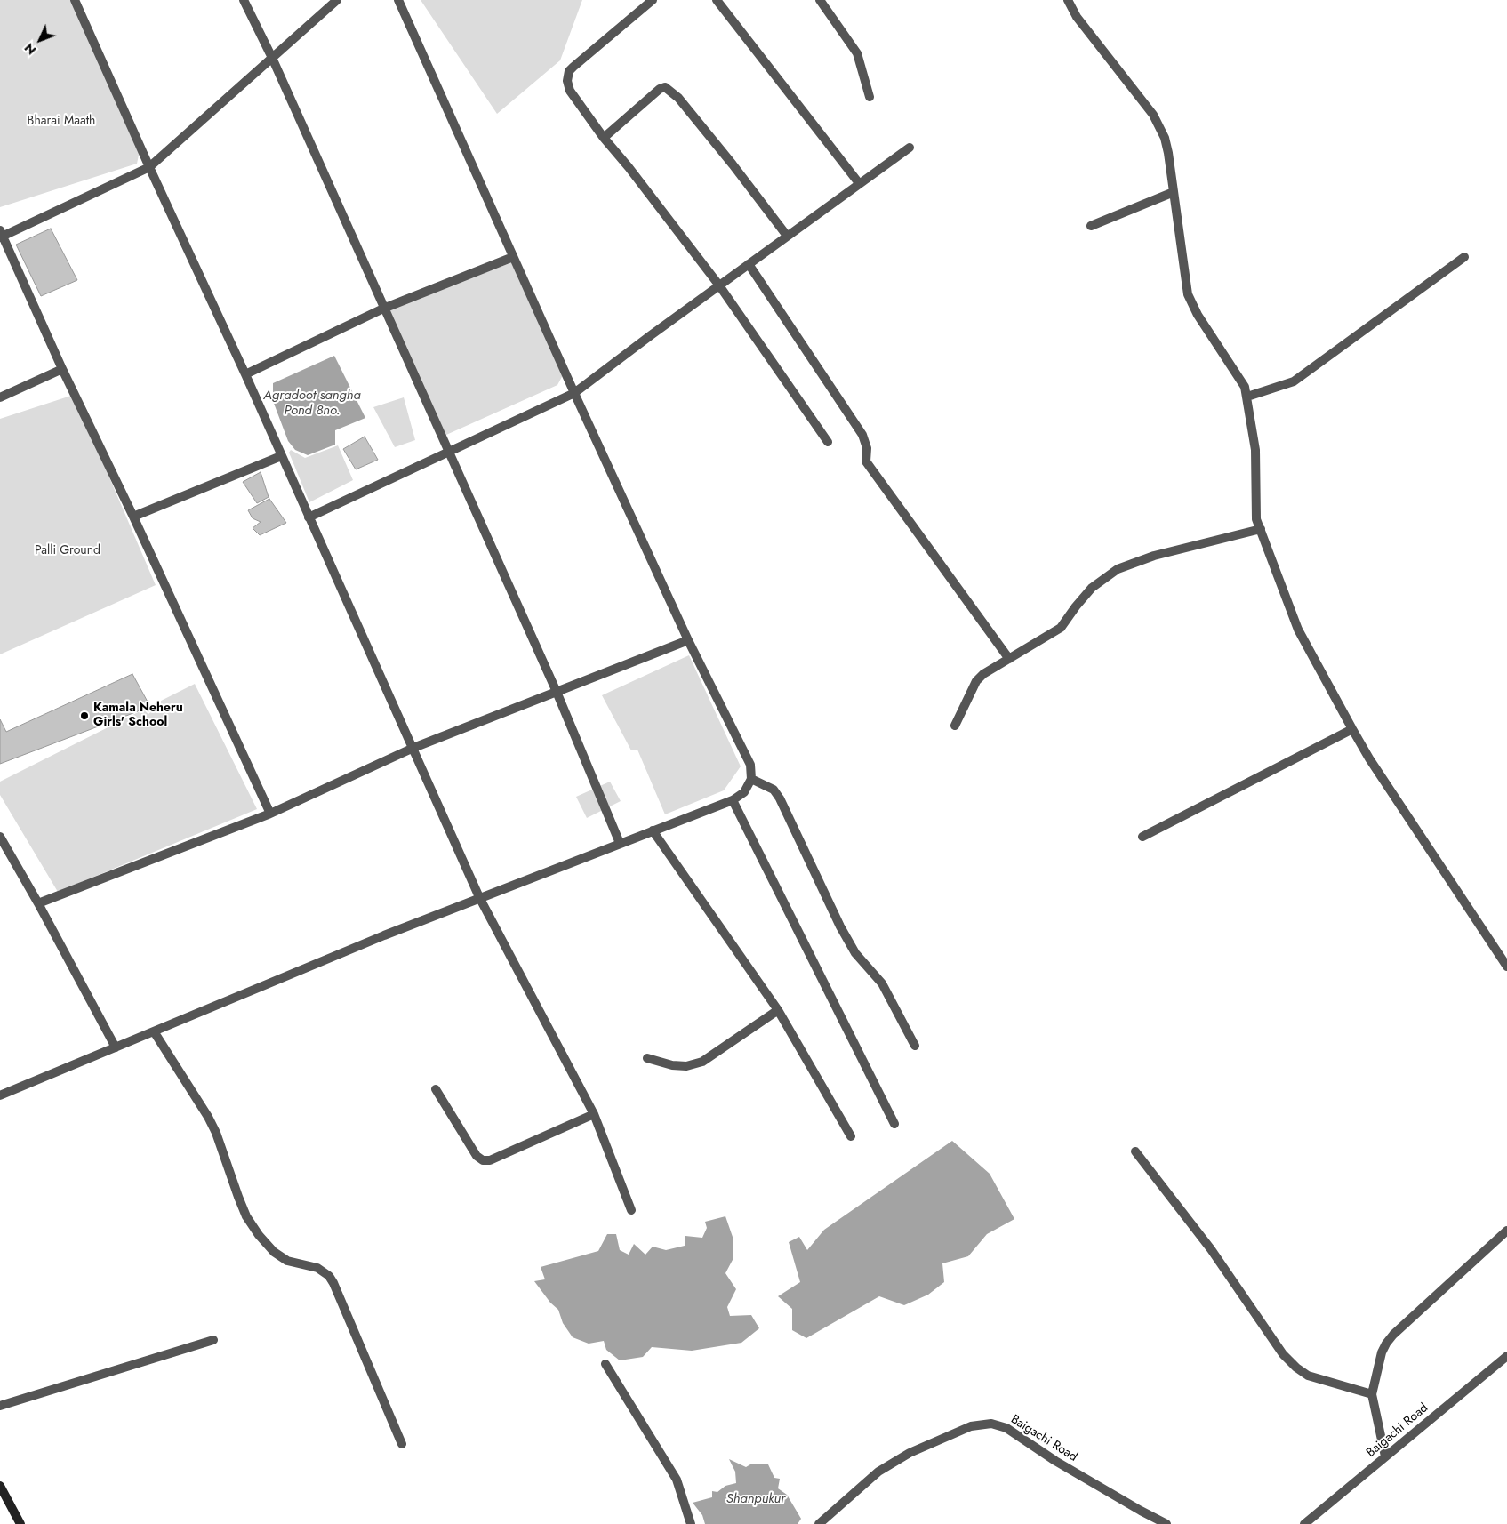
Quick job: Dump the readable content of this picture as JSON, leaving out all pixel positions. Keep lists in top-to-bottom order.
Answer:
{
  "streets": {
    "street": ["Baigachi Road"]
  },
  "water": ["Agradoot sangha Pond 8no.", "Shanpukur"],
  "parks": ["Bharai Maath", "Palli Ground"],
  "places": ["Kamala Neheru Girls' School"],
  "north": "bottom left"
}
